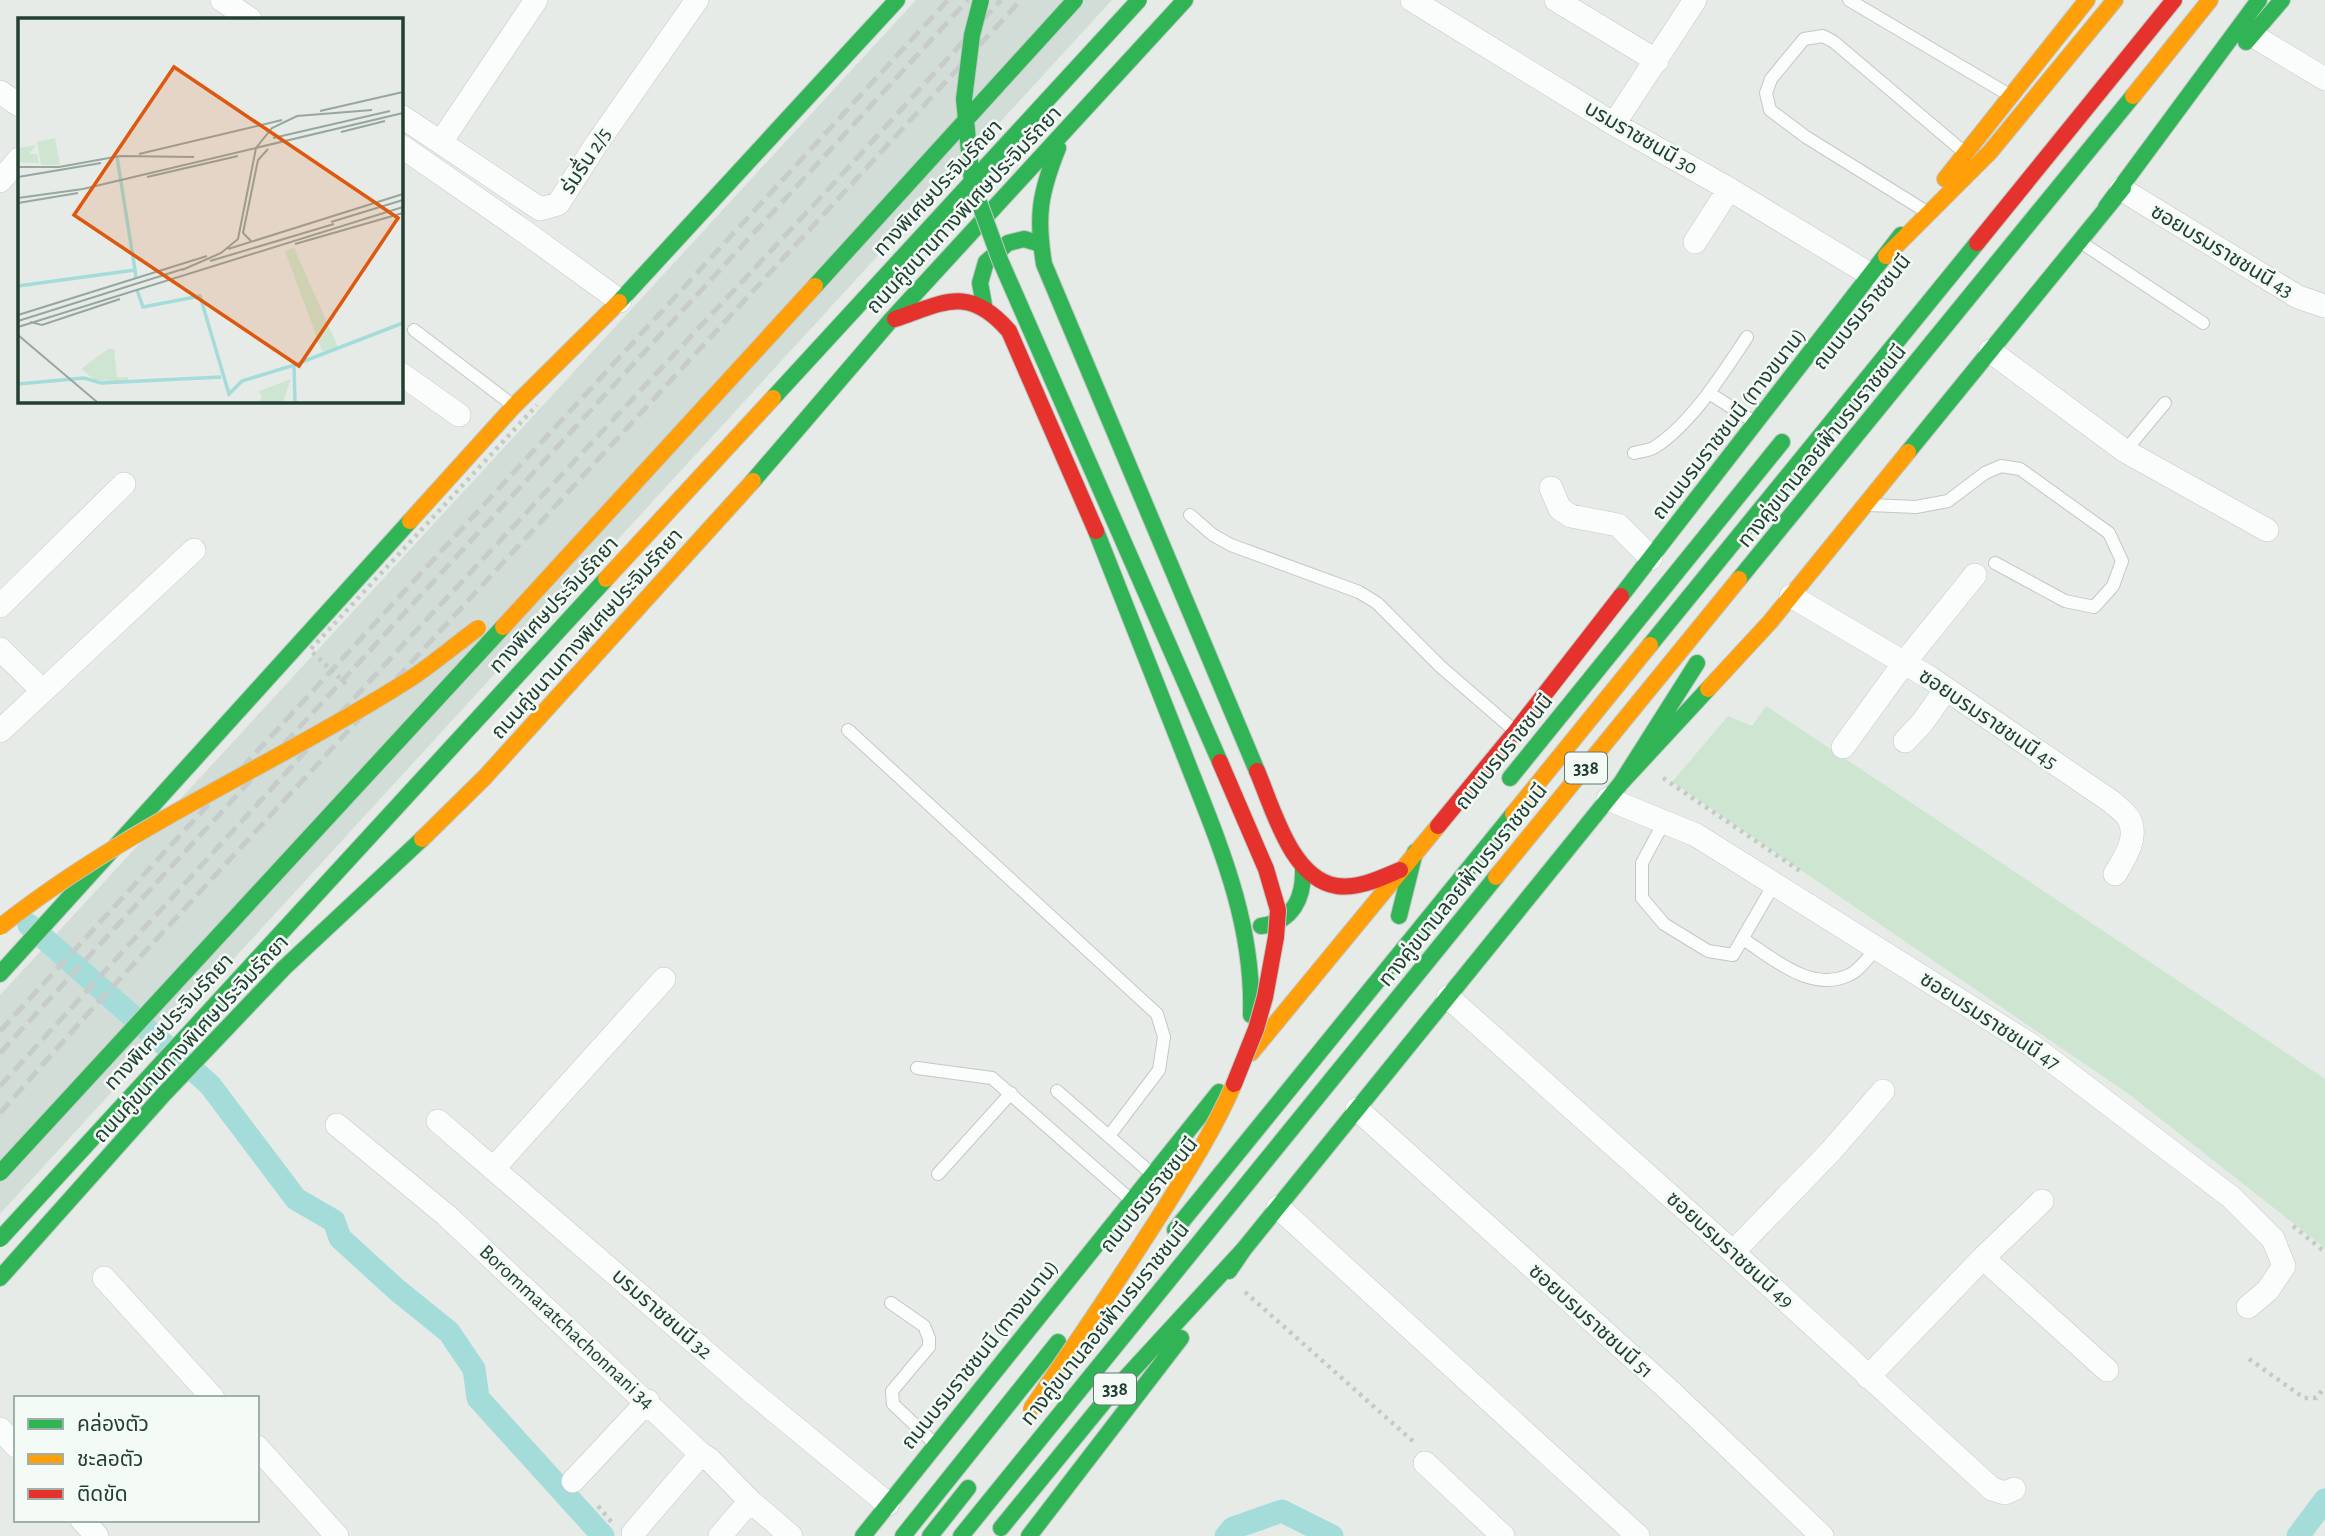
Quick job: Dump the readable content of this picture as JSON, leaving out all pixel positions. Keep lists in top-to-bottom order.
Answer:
{
  "streets": {
    "main road": [
      "ทางพิเศษประจิมรัถยา",
      "ถนนคู่ขนานทางพิเศษประจิมรัถยา",
      "ถนนบรมราชชนนี",
      "ถนนบรมราชชนนี (ทางขนาน)",
      "ทางคู่ขนานลอยฟ้าบรมราชชนนี",
      "338"
    ],
    "street": [
      "บรมราชชนนี 30",
      "ร่มรื่น 2/5",
      "ซอยบรมราชชนนี 43",
      "ซอยบรมราชชนนี 45",
      "ซอยบรมราชชนนี 47",
      "ซอยบรมราชชนนี 49",
      "บรมราชชนนี 32",
      "ซอยบรมราชชนนี 51",
      "Borommaratchachonnani 34"
    ]
  },
  "crossings": [
    ["บรมราชชนนี 30", "ถนนบรมราชชนนี (ทางขนาน)"],
    ["ซอยบรมราชชนนี 43", "338"],
    ["ถนนบรมราชชนนี", "ถนนบรมราชชนนี (ทางขนาน)"],
    ["ถนนบรมราชชนนี (ทางขนาน)", "บรมราชชนนี 32"],
    ["ซอยบรมราชชนนี 45", "338"],
    ["338", "ซอยบรมราชชนนี 47"],
    ["338", "ซอยบรมราชชนนี 49"],
    ["338", "ซอยบรมราชชนนี 51"]
  ],
  "legend": ["คล่องตัว", "ชะลอตัว", "ติดขัด"]
}
